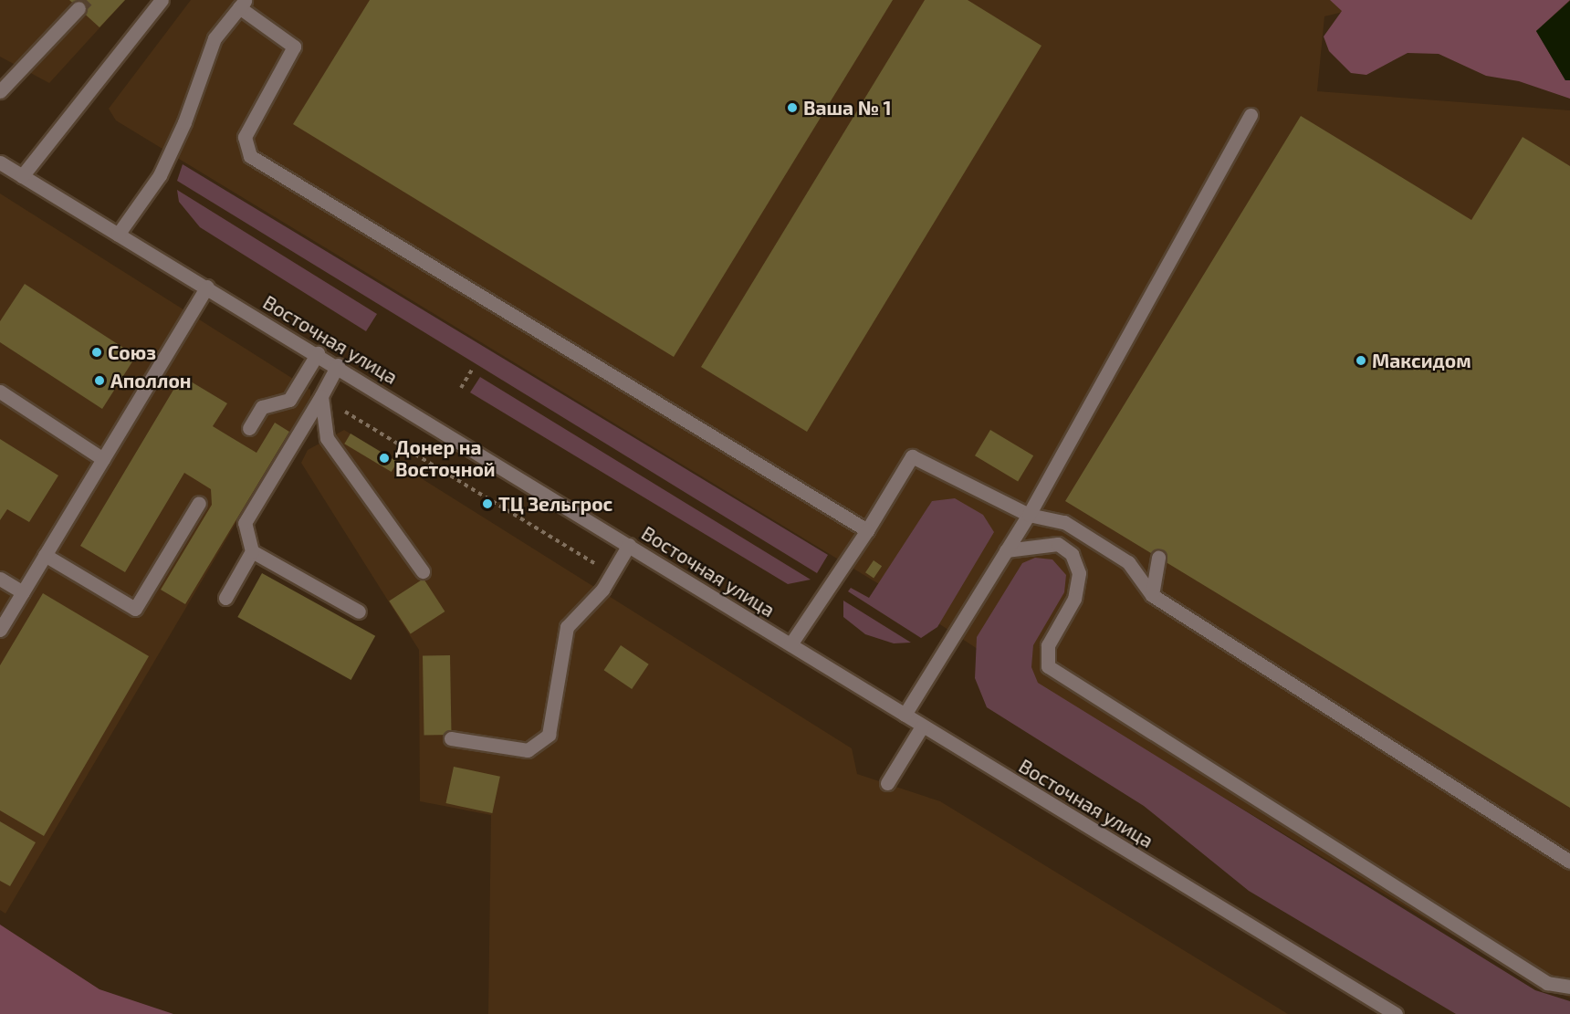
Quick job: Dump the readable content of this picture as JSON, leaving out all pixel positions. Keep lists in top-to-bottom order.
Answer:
{
  "streets": {
    "street": ["Восточная улица"]
  },
  "places": [
    "Ваша № 1",
    "Союз",
    "Максидом",
    "Аполлон",
    "Донер на Восточной",
    "ТЦ Зельгрос"
  ]
}
